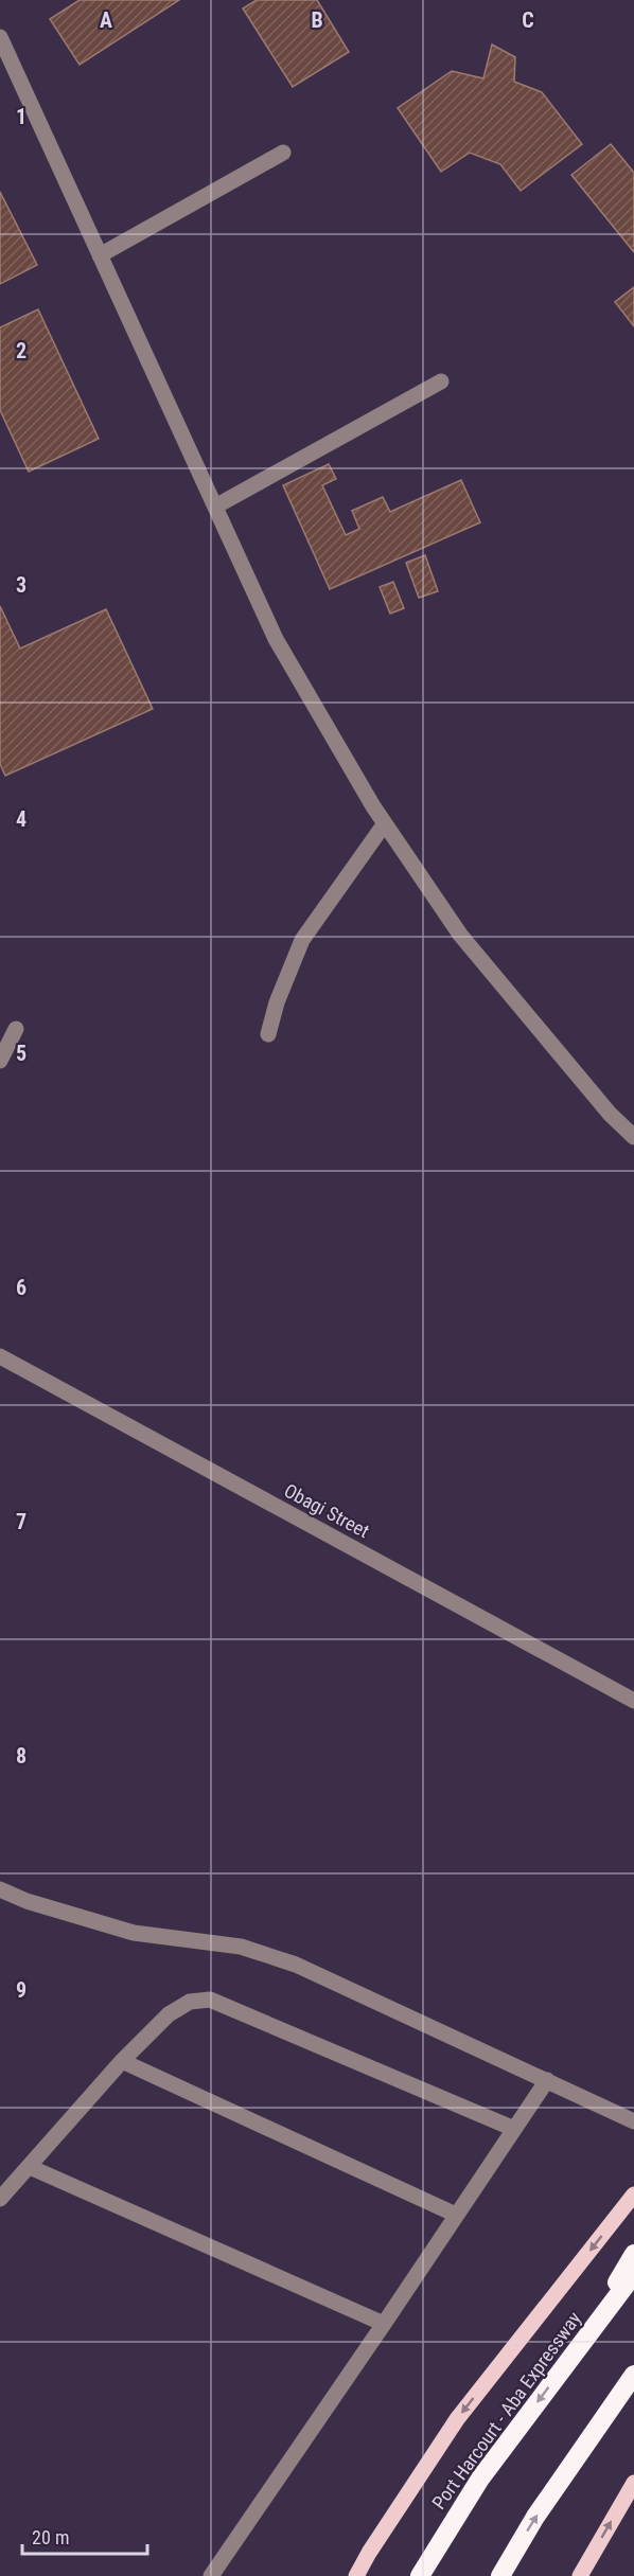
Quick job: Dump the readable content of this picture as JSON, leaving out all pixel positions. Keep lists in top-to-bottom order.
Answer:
{
  "streets": {
    "highway": ["Port Harcourt - Aba Expressway"],
    "street": ["Obagi Street"]
  },
  "scale_bar": "20 m",
  "grid": {
    "columns": ["A", "B", "C"],
    "rows": [
      "1",
      "2",
      "3",
      "4",
      "5",
      "6",
      "7",
      "8",
      "9"
    ]
  }
}
